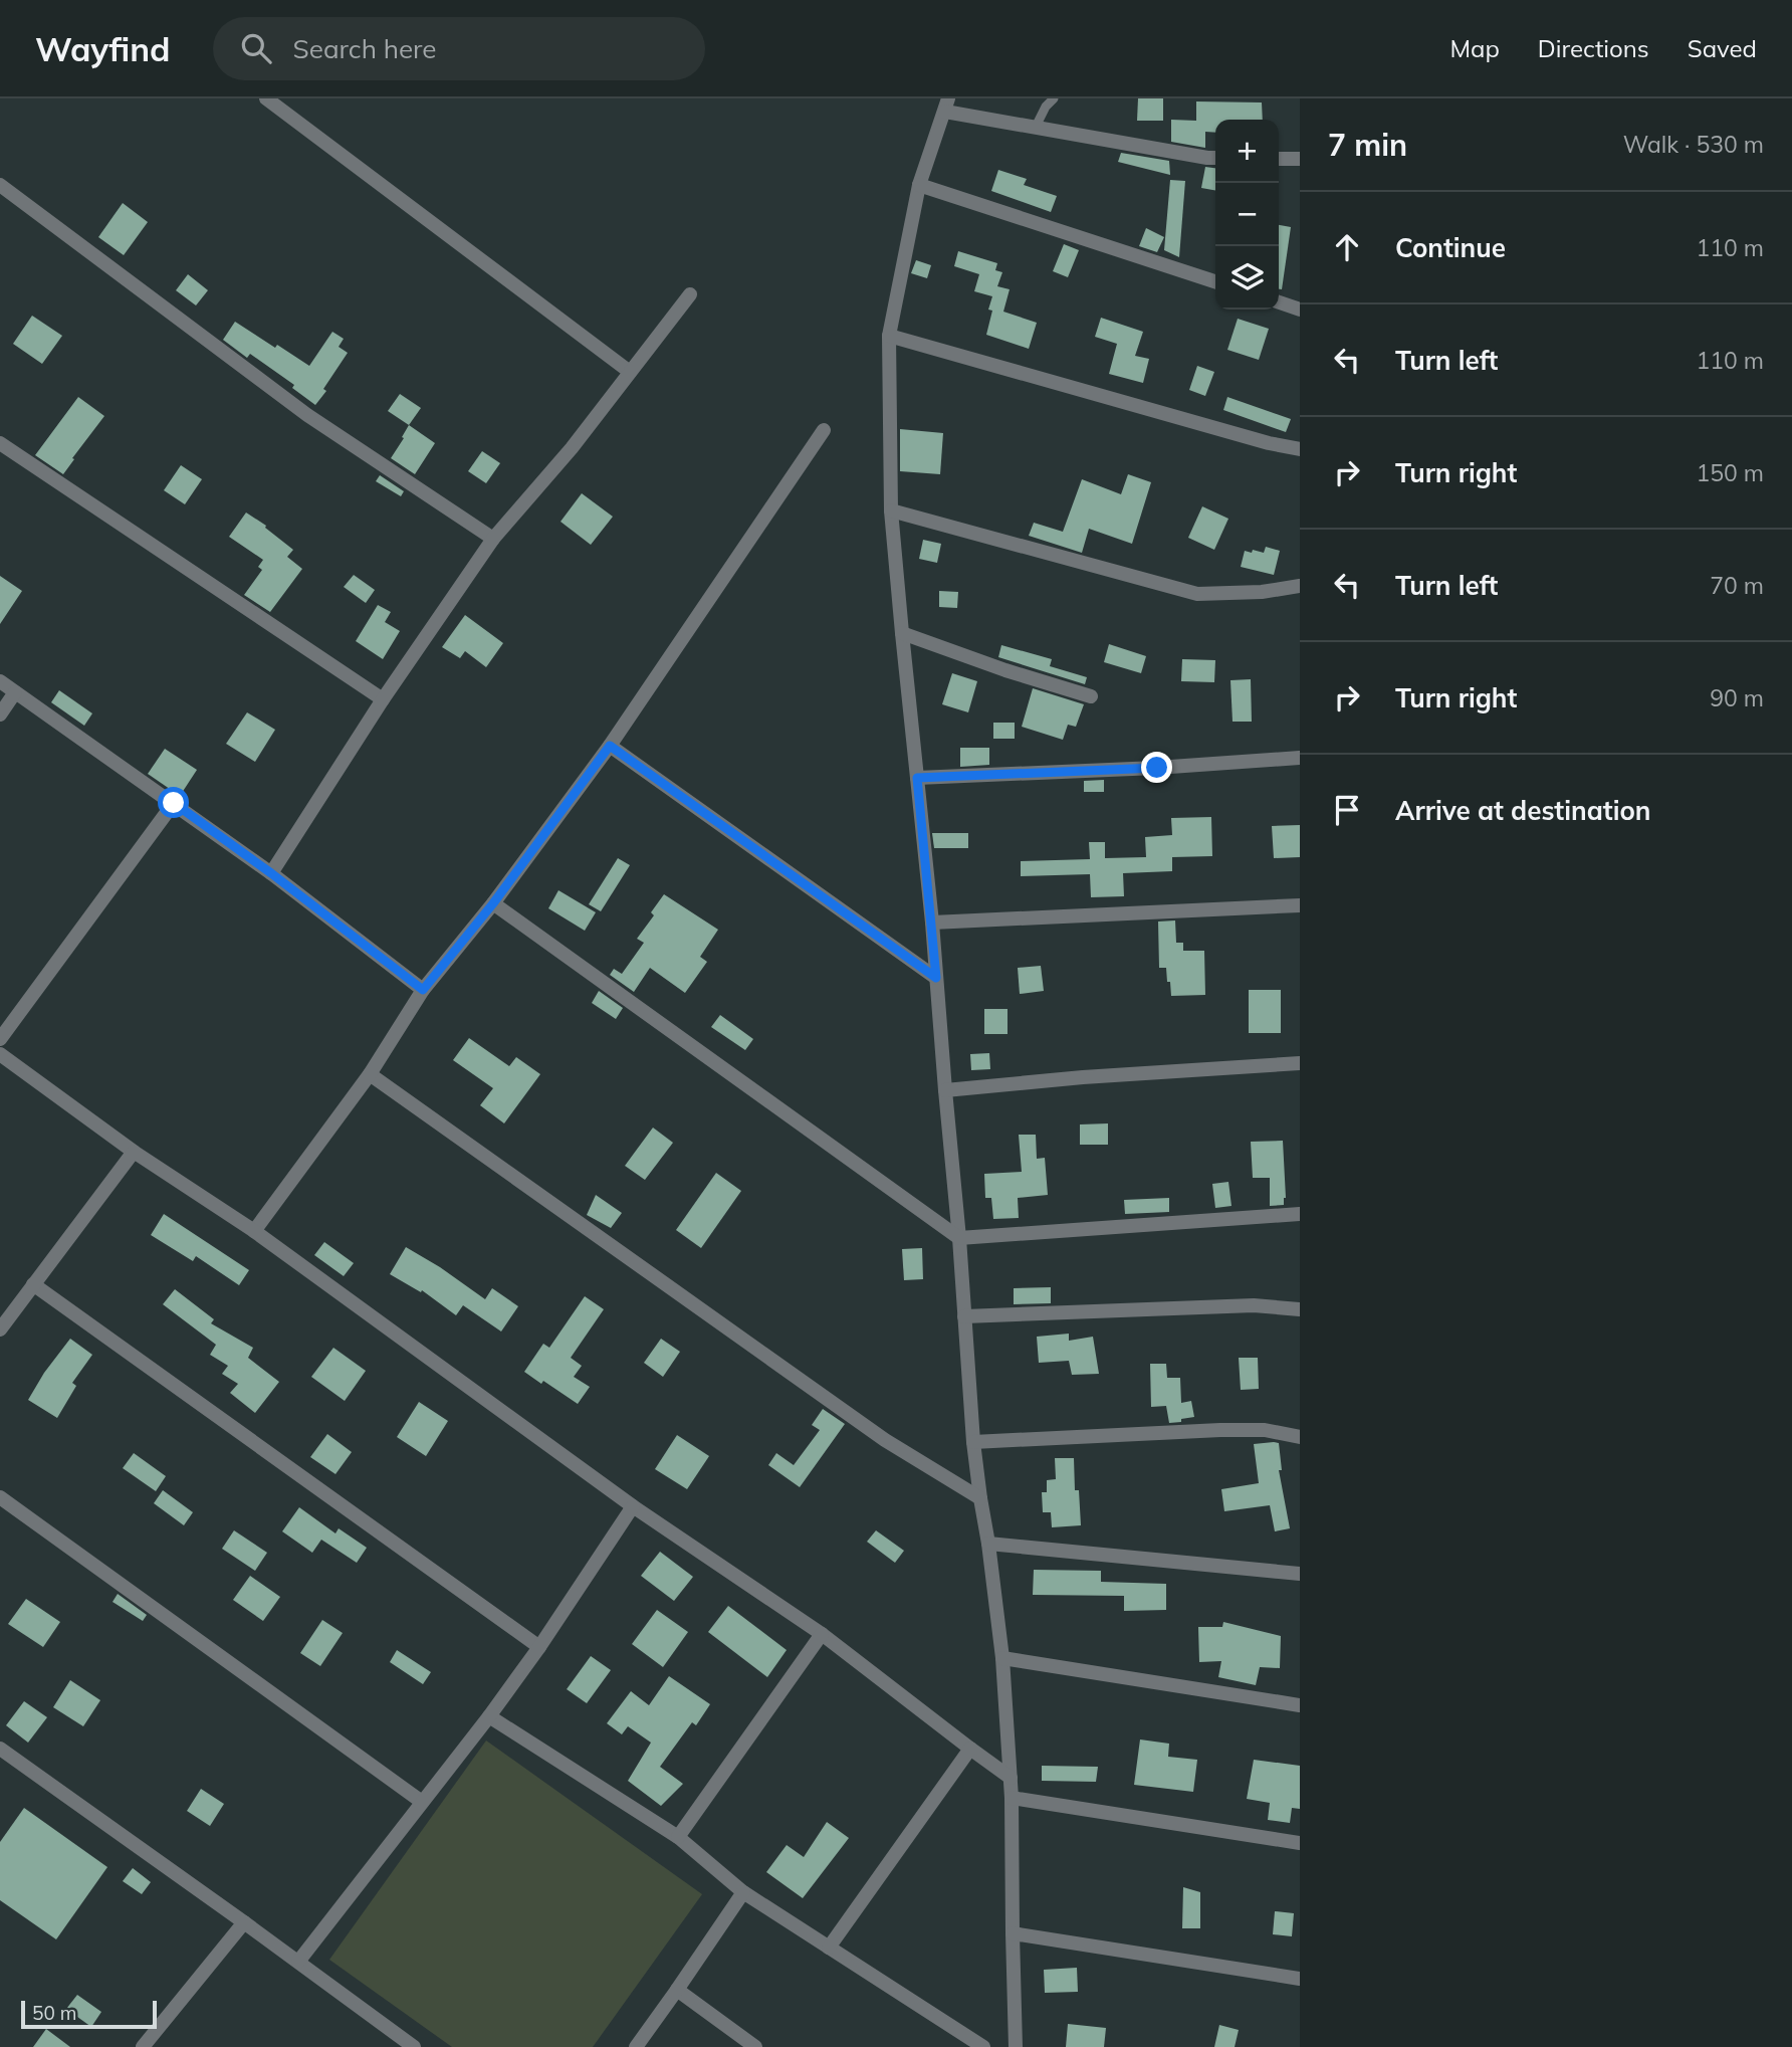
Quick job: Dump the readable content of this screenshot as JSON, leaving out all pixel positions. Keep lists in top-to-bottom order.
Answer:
{
  "scale_bar": "50 m",
  "page": {
    "header": "Wayfind",
    "search": "Search here",
    "nav": ["Map", "Directions", "Saved"],
    "heading": ["7 min", "Walk · 530 m"],
    "map_buttons": ["+", "−"],
    "list": [
      ["Continue", "110 m"],
      ["Turn left", "110 m"],
      ["Turn right", "150 m"],
      ["Turn left", "70 m"],
      ["Turn right", "90 m"],
      "Arrive at destination"
    ],
    "scale": "50 m"
  }
}
